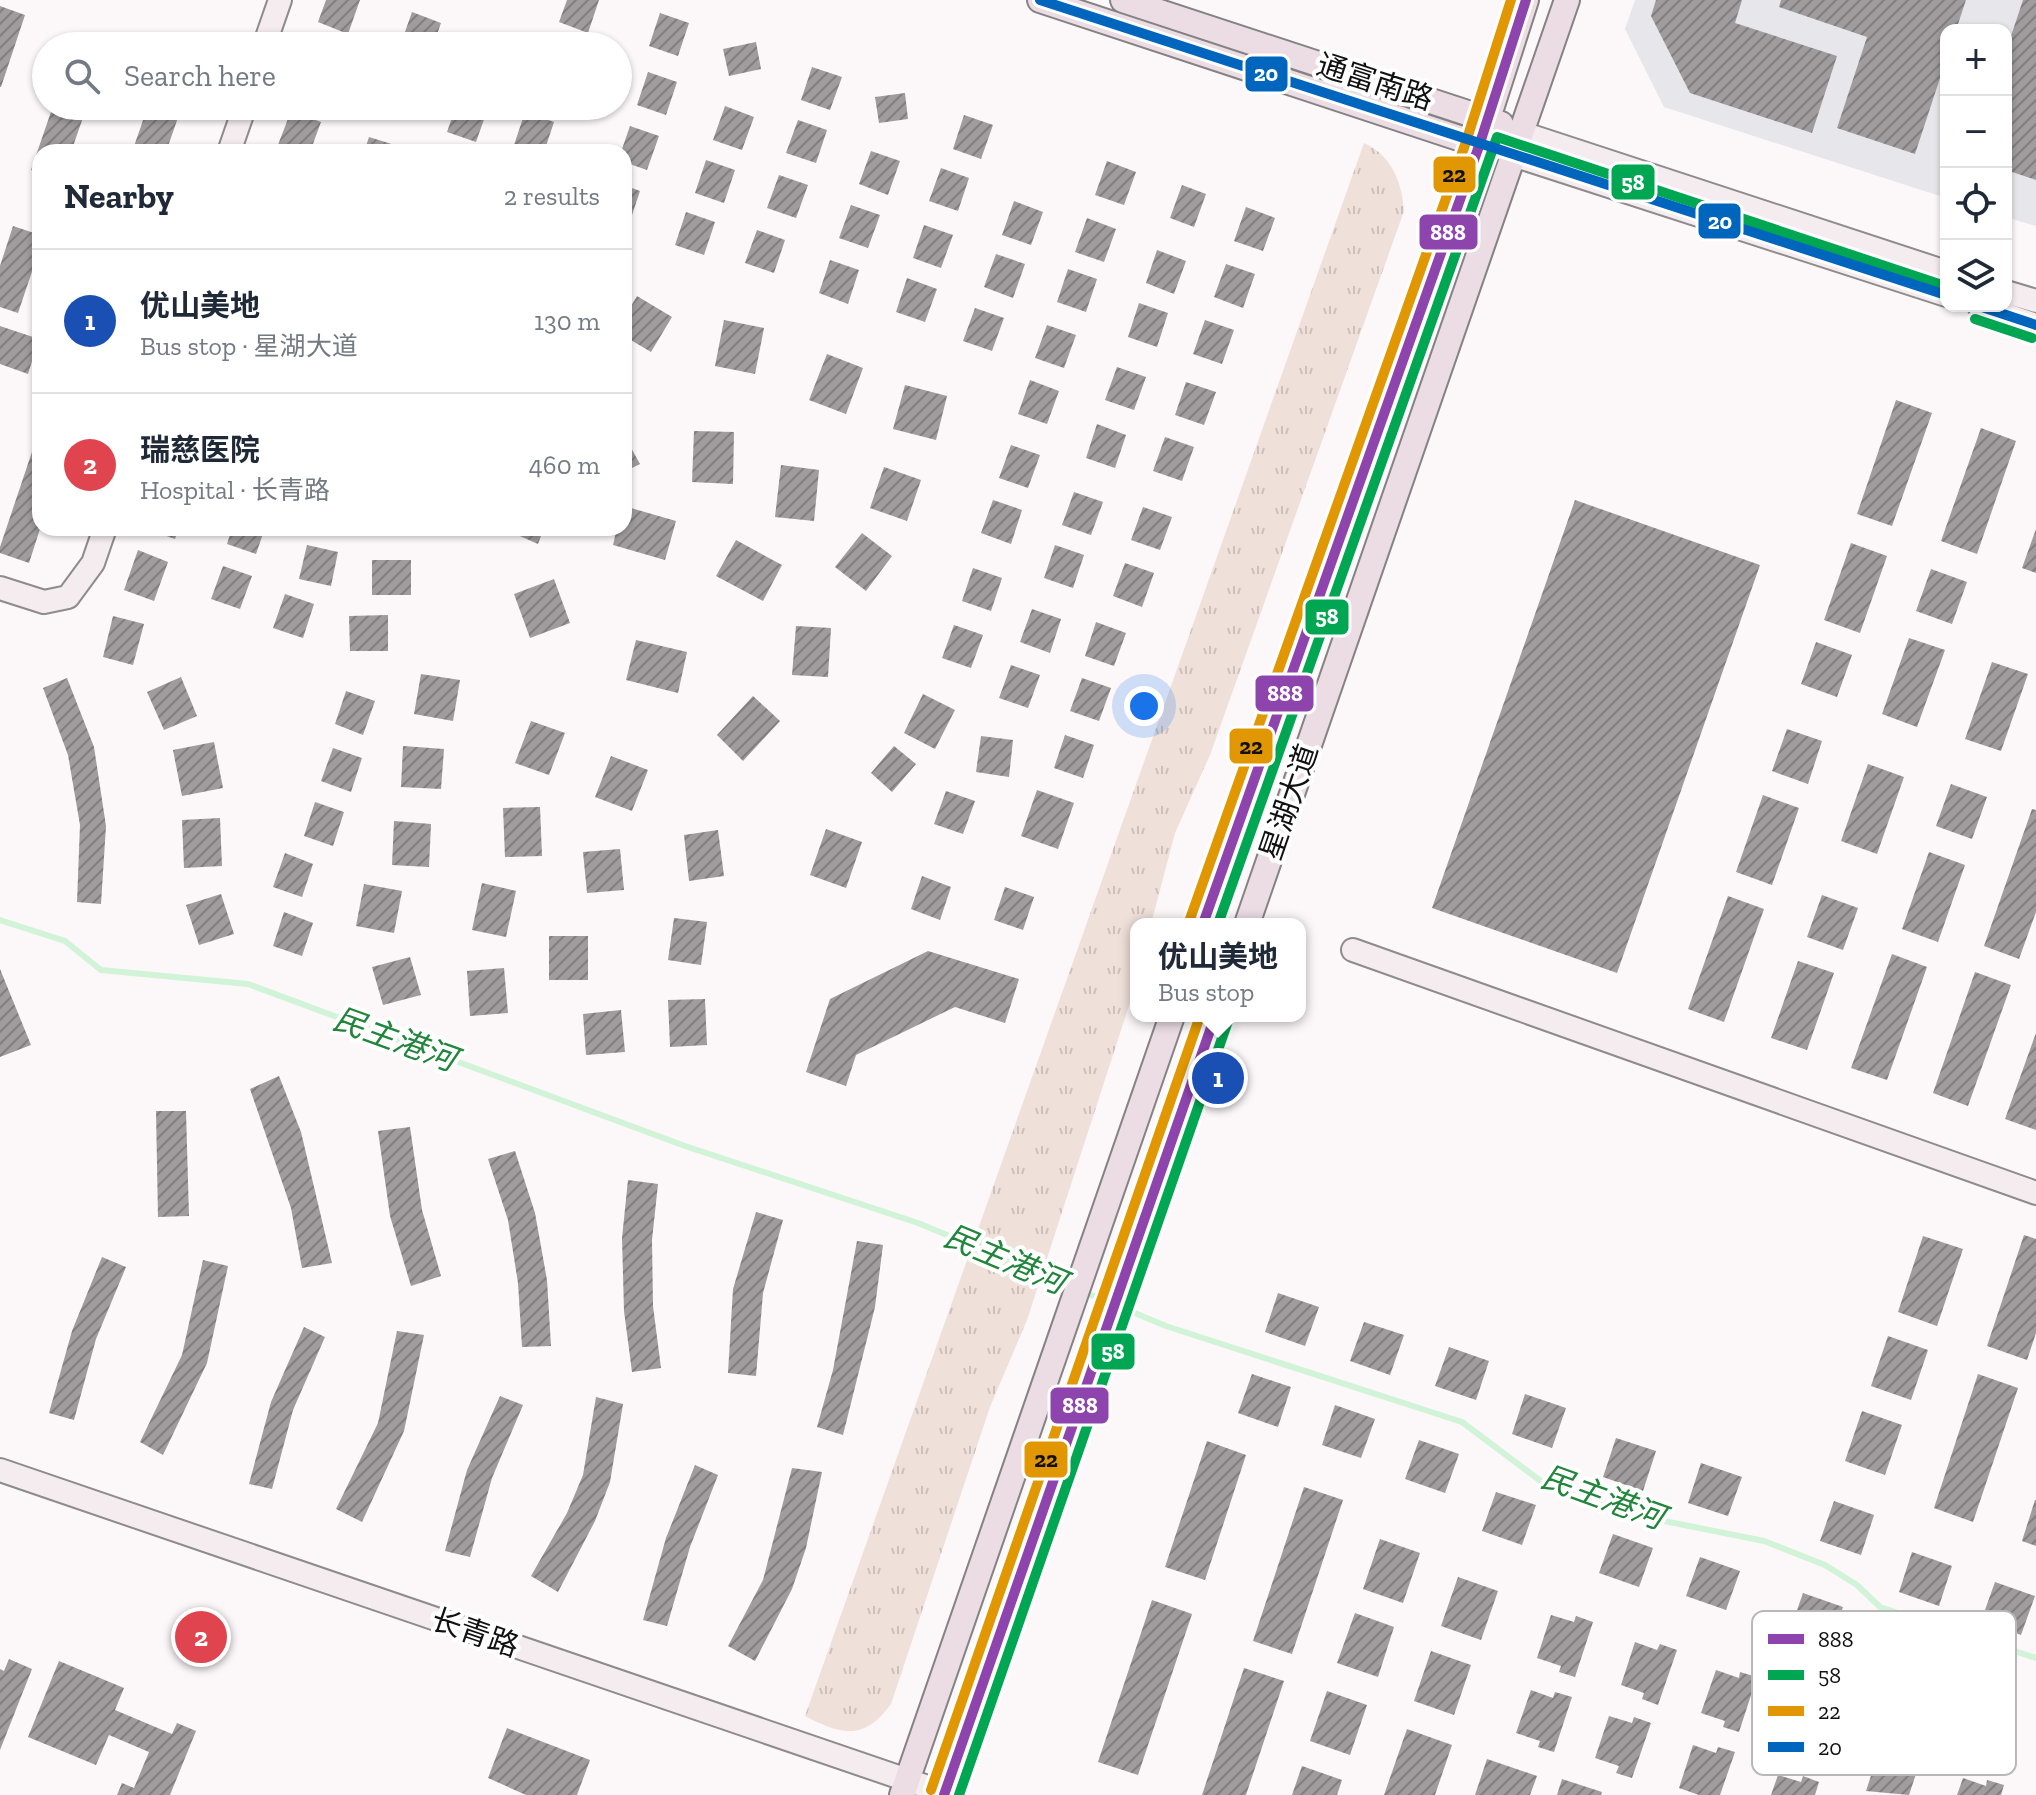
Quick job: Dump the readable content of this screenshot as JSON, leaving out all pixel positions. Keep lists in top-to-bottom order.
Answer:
{
  "streets": {
    "main road": ["通富南路", "星湖大道"],
    "street": ["长青路"]
  },
  "crossings": [
    ["通富南路", "星湖大道"]
  ],
  "water": ["民主港河"],
  "lines": [
    "transit line 888",
    "transit line 22",
    "transit line 20",
    "transit line 58"
  ],
  "legend": [
    "888",
    "58",
    "22",
    "20"
  ],
  "page": {
    "map_buttons": ["+", "−"],
    "search": "Search here",
    "heading": ["Nearby", "2 results"],
    "list": [
      {
        "mark": "1",
        "name": "优山美地",
        "note": "Bus stop · 星湖大道",
        "value": "130 m"
      },
      {
        "mark": "2",
        "name": "瑞慈医院",
        "note": "Hospital · 长青路",
        "value": "460 m"
      }
    ],
    "popup": ["优山美地", "Bus stop"],
    "pins": ["1", "2"]
  }
}
